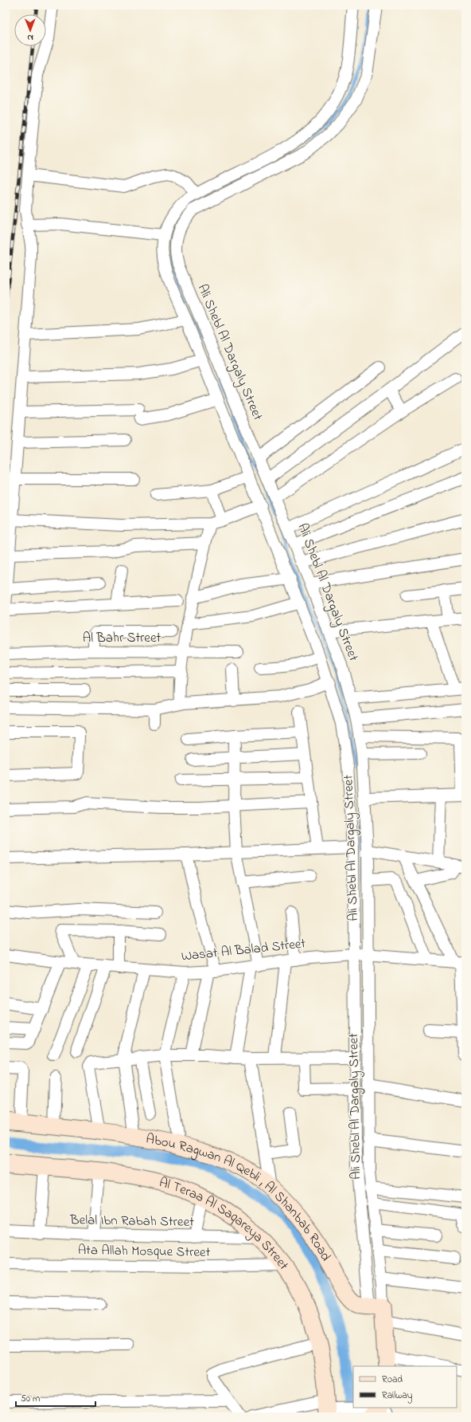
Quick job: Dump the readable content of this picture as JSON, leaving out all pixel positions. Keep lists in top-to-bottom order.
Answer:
{
  "streets": {
    "street": [
      "Ali Shebl Al Dargaly Street",
      "Al Bahr Street",
      "Wasat Al Balad Street",
      "Abou Ragwan Al Qebli , Al Shanbab Road",
      "Belal Ibn Rabah Street",
      "Al Teraa Al Saqareya Street",
      "Ata Allah Mosque Street"
    ]
  },
  "crossings": [
    ["Ali Shebl Al Dargaly Street", "Wasat Al Balad Street"],
    ["Ali Shebl Al Dargaly Street", "Abou Ragwan Al Qebli , Al Shanbab Road"],
    ["Belal Ibn Rabah Street", "Al Teraa Al Saqareya Street"],
    ["Al Teraa Al Saqareya Street", "Ata Allah Mosque Street"]
  ],
  "legend": ["Road", "Railway"],
  "scale_bar": "50 m",
  "north": "bottom"
}
